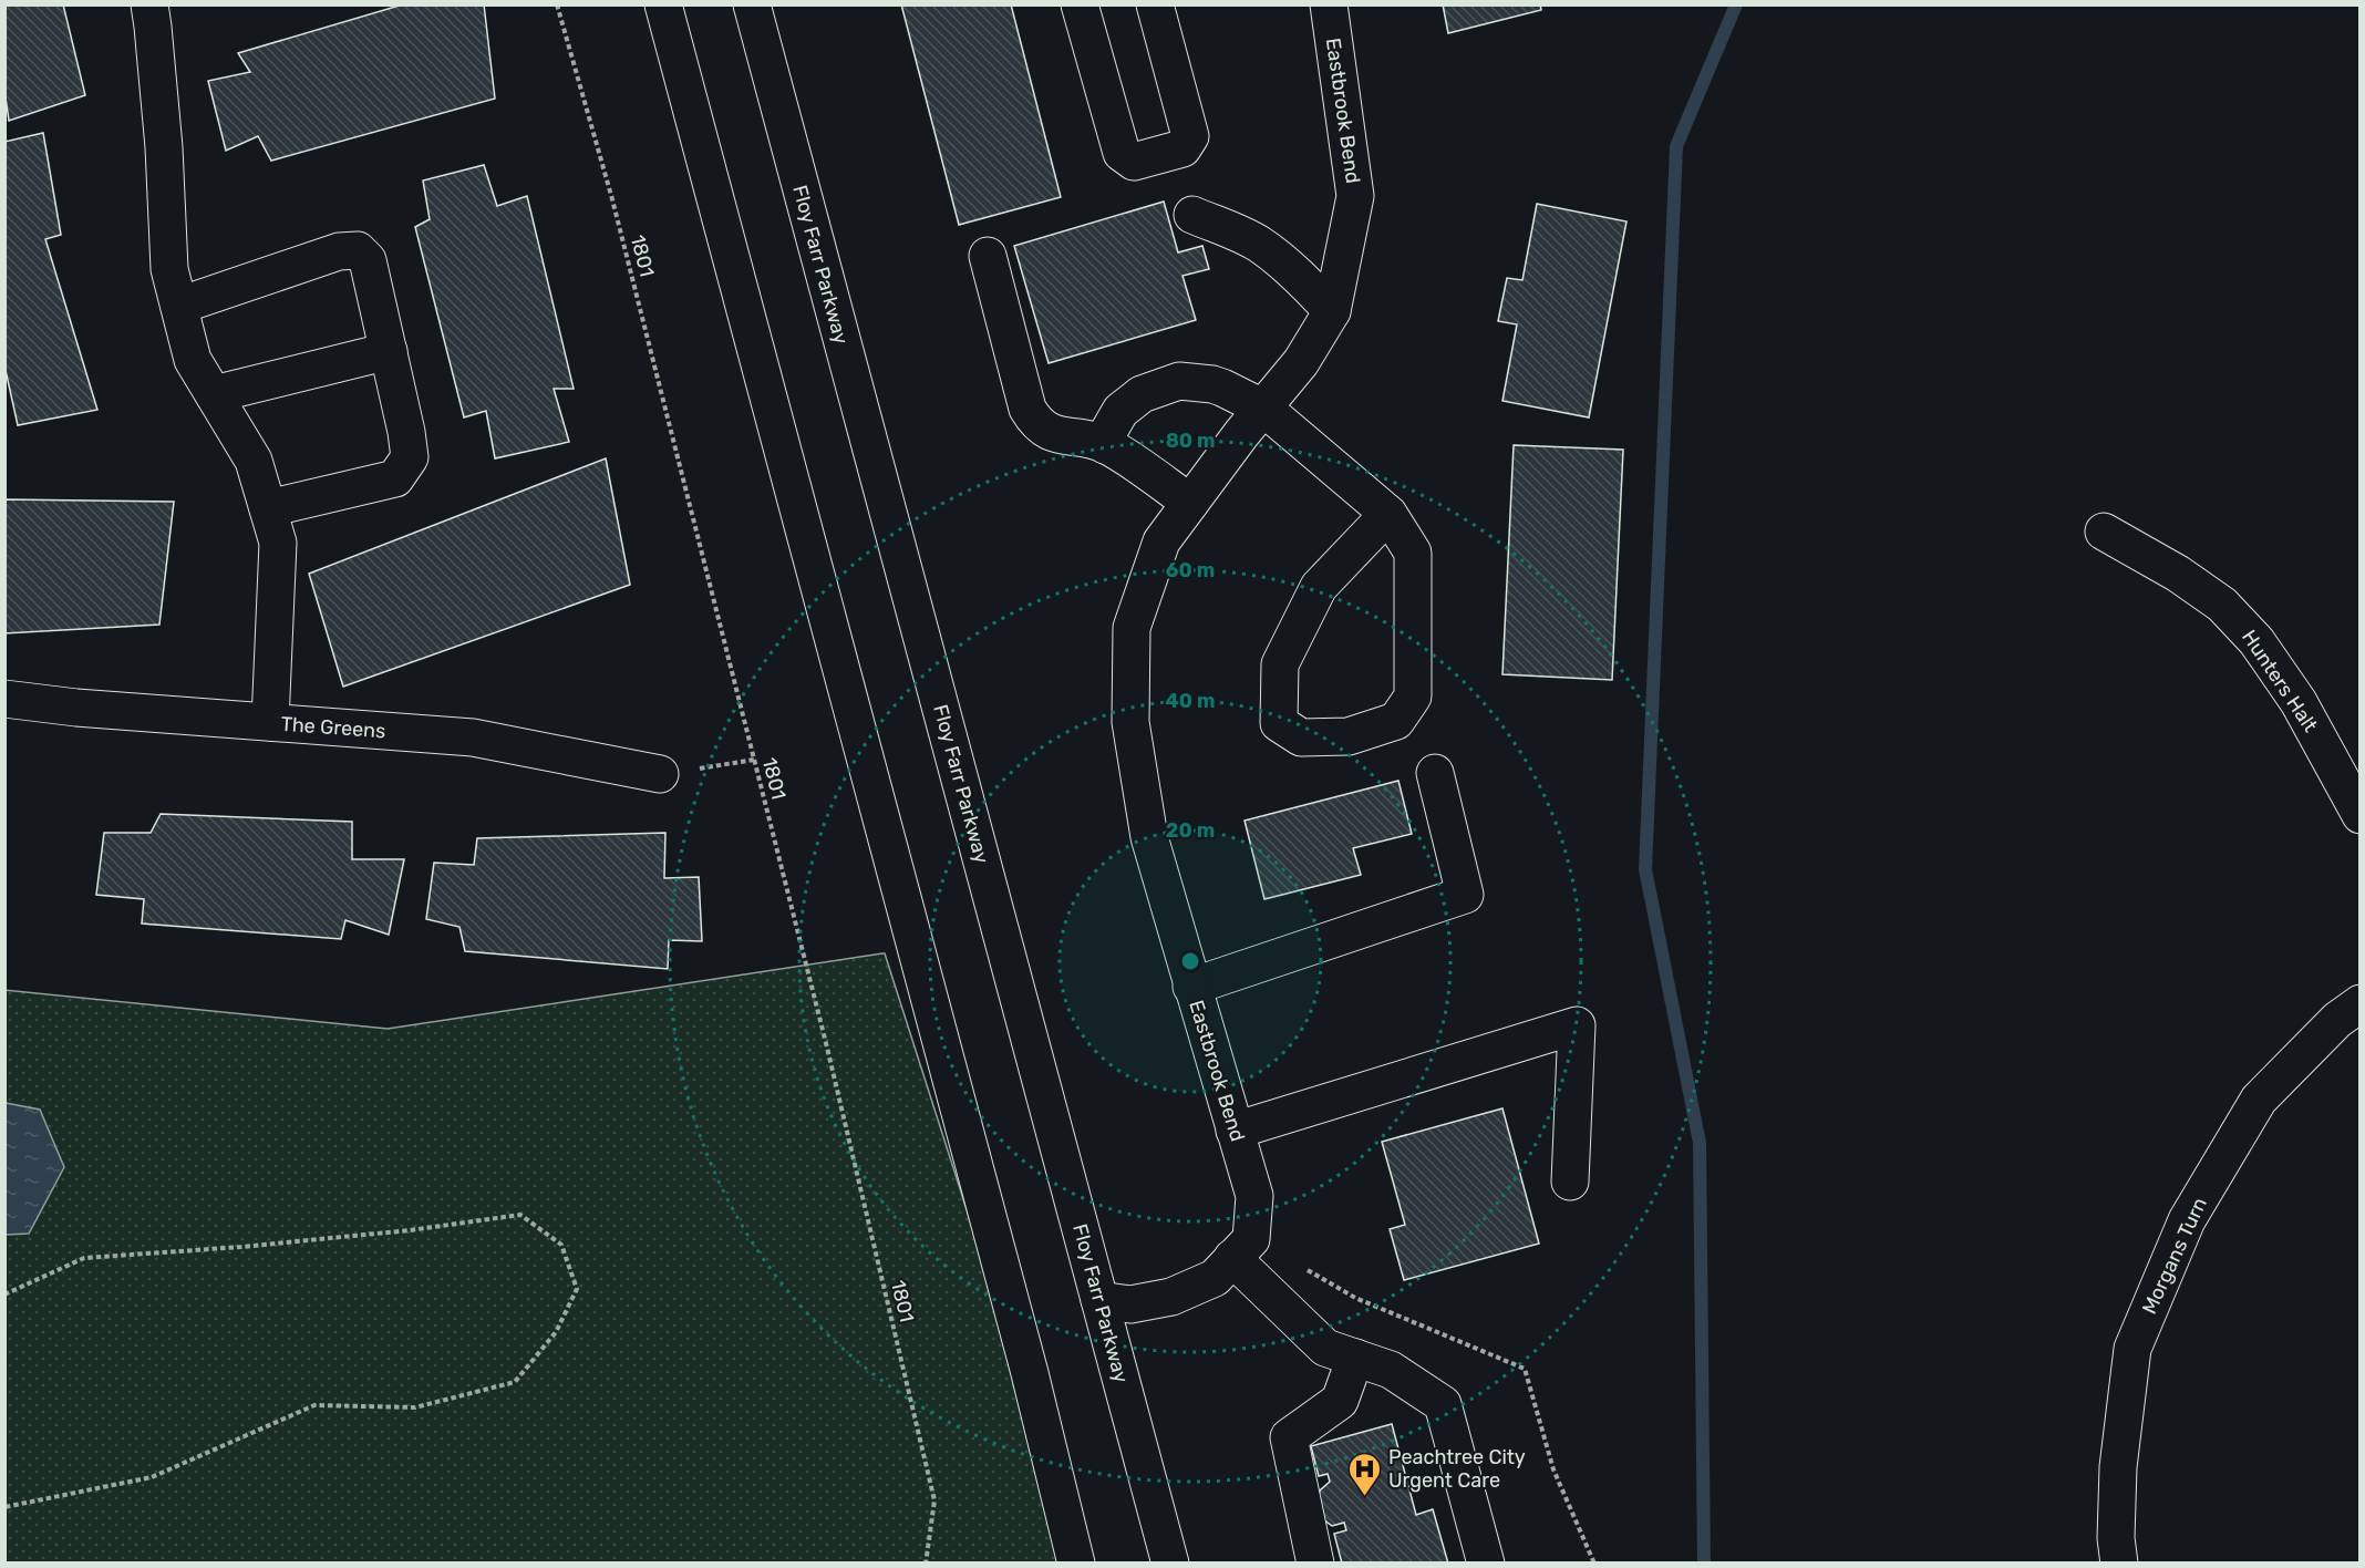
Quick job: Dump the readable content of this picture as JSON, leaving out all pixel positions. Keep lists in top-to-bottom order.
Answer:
{
  "streets": {
    "main road": [
      "Eastbrook Bend",
      "Floy Farr Parkway",
      "Hunters Halt",
      "The Greens",
      "Morgans Turn"
    ],
    "path": ["1801"]
  },
  "crossings": [
    ["Eastbrook Bend", "Floy Farr Parkway"]
  ],
  "places": {
    "hospital": ["Peachtree City Urgent Care"]
  },
  "rings": [
    "80 m",
    "60 m",
    "40 m",
    "20 m"
  ]
}
